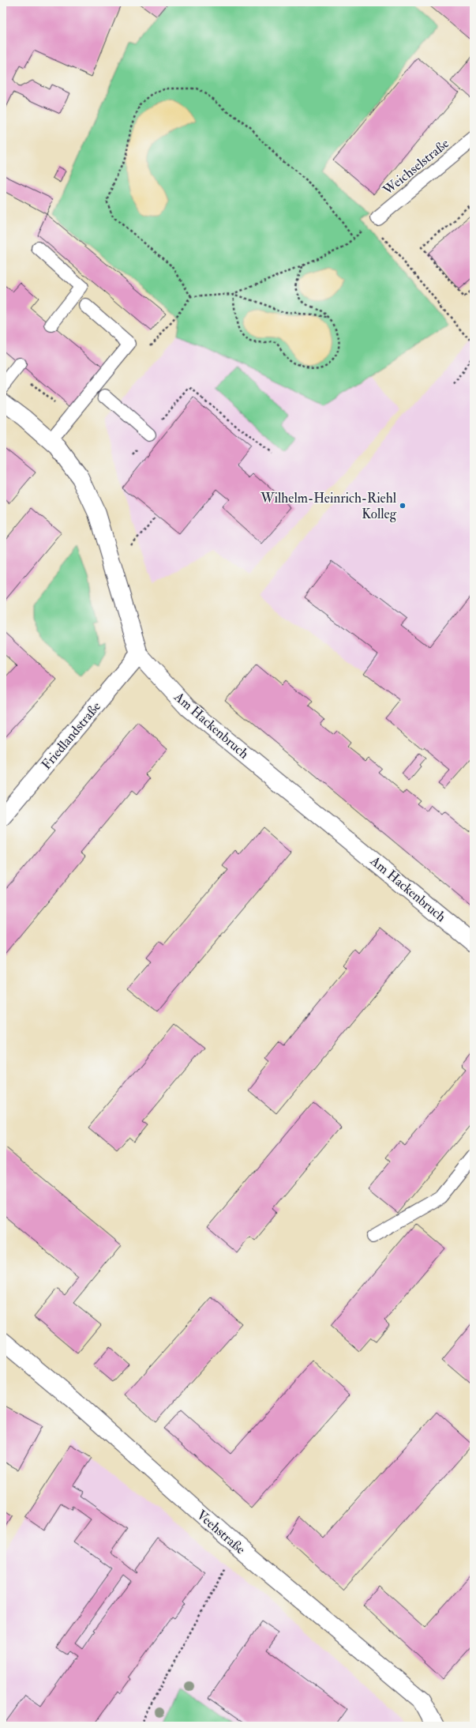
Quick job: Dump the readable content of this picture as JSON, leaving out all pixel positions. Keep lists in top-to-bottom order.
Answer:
{
  "streets": {
    "street": ["Am Hackenbruch", "Friedlandstraße", "Veehstraße"],
    "lane": ["Weichselstraße"]
  },
  "crossings": [
    ["Am Hackenbruch", "Friedlandstraße"]
  ],
  "places": ["Wilhelm-Heinrich-Riehl Kolleg"]
}
